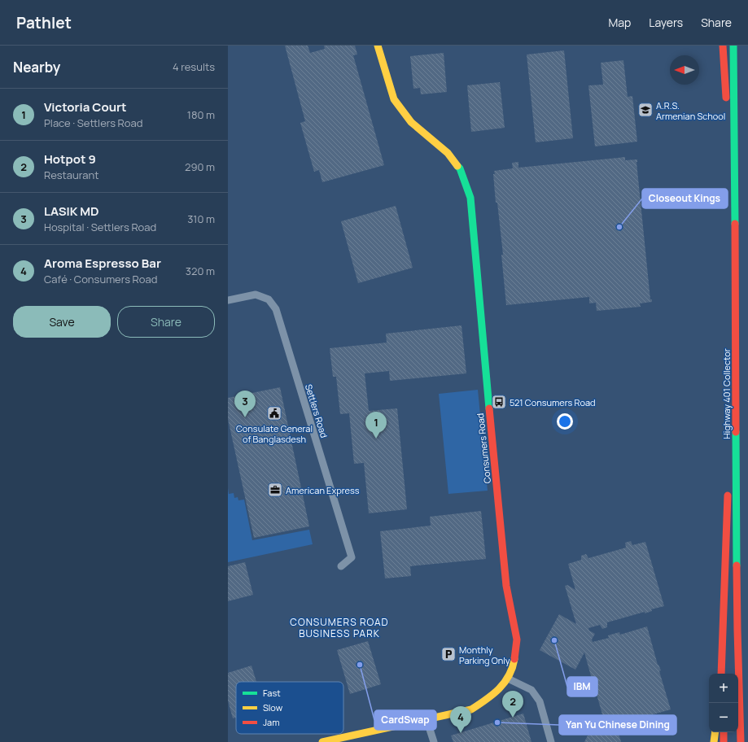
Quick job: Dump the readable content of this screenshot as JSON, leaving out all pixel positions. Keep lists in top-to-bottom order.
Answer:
{
  "streets": {
    "main road": ["Highway 401 Collector", "Consumers Road"],
    "street": ["Settlers Road"]
  },
  "districts": ["CONSUMERS ROAD BUSINESS PARK"],
  "places": {
    "school or university": ["A.R.S. Armenian School"],
    "other": [
      "Closeout Kings",
      "IBM",
      "CardSwap",
      "Yan Yu Chinese Dining"
    ],
    "bus stop": ["521 Consumers Road"],
    "public building": ["Consulate General of Banglasdesh"],
    "office": ["American Express"],
    "parking": ["Monthly Parking Only"]
  },
  "legend": ["Fast", "Slow", "Jam"],
  "north": "left",
  "page": {
    "header": "Pathlet",
    "nav": ["Map", "Layers", "Share"],
    "heading": ["Nearby", "4 results"],
    "list": [
      {
        "mark": "1",
        "name": "Victoria Court",
        "note": "Place · Settlers Road",
        "value": "180 m"
      },
      {
        "mark": "2",
        "name": "Hotpot 9",
        "note": "Restaurant",
        "value": "290 m"
      },
      {
        "mark": "3",
        "name": "LASIK MD",
        "note": "Hospital · Settlers Road",
        "value": "310 m"
      },
      {
        "mark": "4",
        "name": "Aroma Espresso Bar",
        "note": "Café · Consumers Road",
        "value": "320 m"
      }
    ],
    "buttons": ["Save", "Share"],
    "pins": [
      "3",
      "1",
      "2",
      "4"
    ],
    "map_buttons": ["+", "−"]
  }
}
